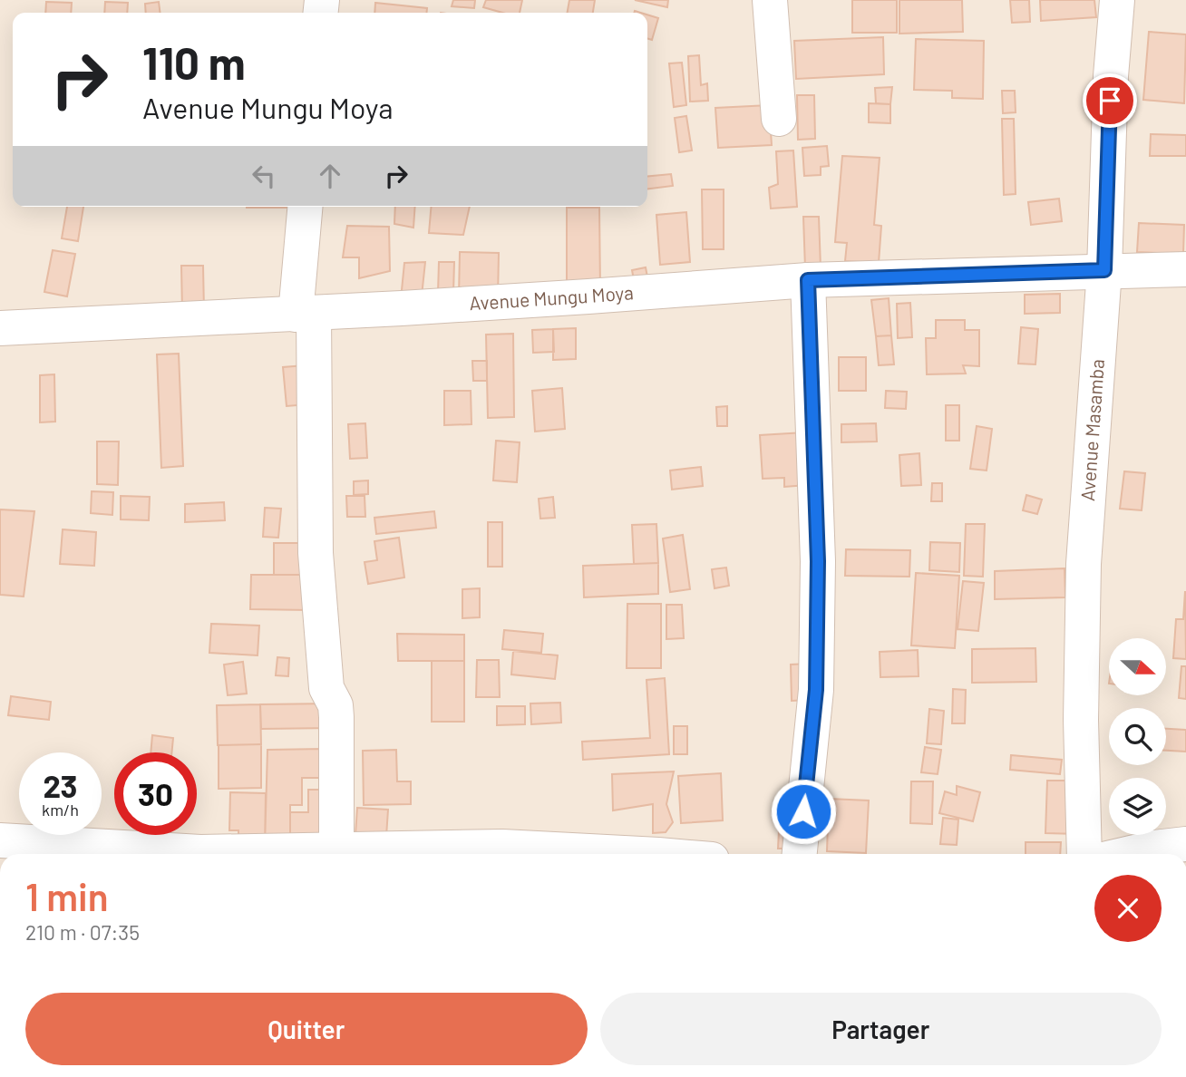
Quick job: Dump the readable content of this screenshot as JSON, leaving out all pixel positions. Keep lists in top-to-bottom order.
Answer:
{
  "streets": {
    "street": ["Avenue Mungu Moya", "Avenue Masamba"]
  },
  "crossings": [
    ["Avenue Mungu Moya", "Avenue Masamba"]
  ],
  "north": "right",
  "page": {
    "turn": ["110 m", "Avenue Mungu Moya"],
    "speed": "23 km/h",
    "limit": "30",
    "heading": ["1 min", "210 m · 07:35"],
    "buttons": ["Quitter", "Partager"]
  }
}
